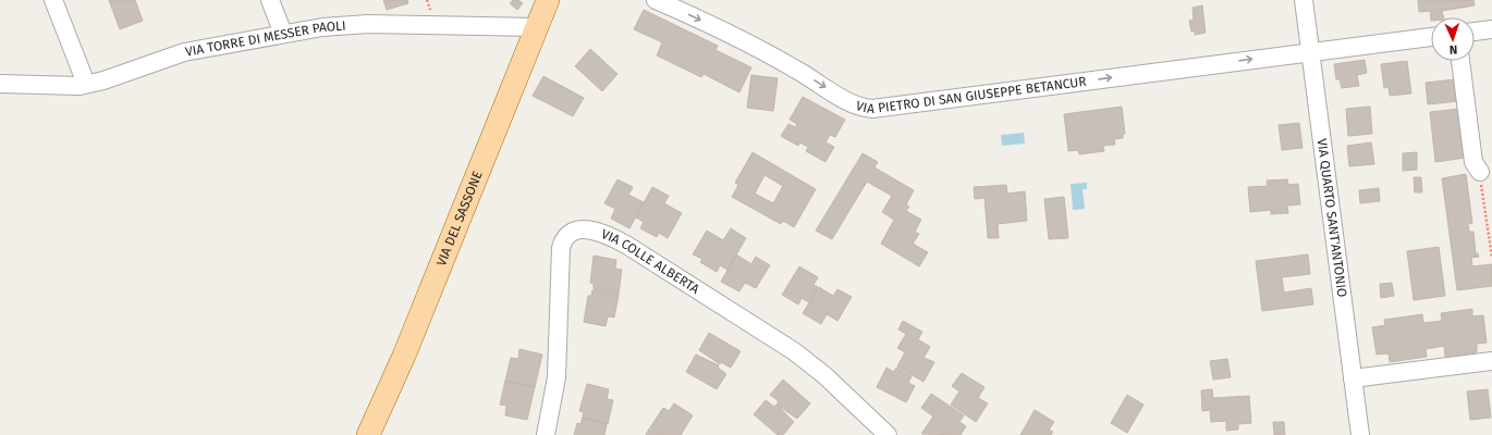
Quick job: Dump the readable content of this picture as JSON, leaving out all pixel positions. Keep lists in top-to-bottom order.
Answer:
{
  "streets": {
    "main road": ["VIA DEL SASSONE"],
    "street": [
      "VIA TORRE DI MESSER PAOLI",
      "VIA PIETRO DI SAN GIUSEPPE BETANCUR",
      "VIA QUARTO SANT'ANTONIO",
      "VIA COLLE ALBERTA"
    ]
  },
  "crossings": [
    ["VIA TORRE DI MESSER PAOLI", "VIA DEL SASSONE"],
    ["VIA PIETRO DI SAN GIUSEPPE BETANCUR", "VIA QUARTO SANT'ANTONIO"]
  ],
  "one_way": ["VIA PIETRO DI SAN GIUSEPPE BETANCUR"],
  "north": "bottom"
}
